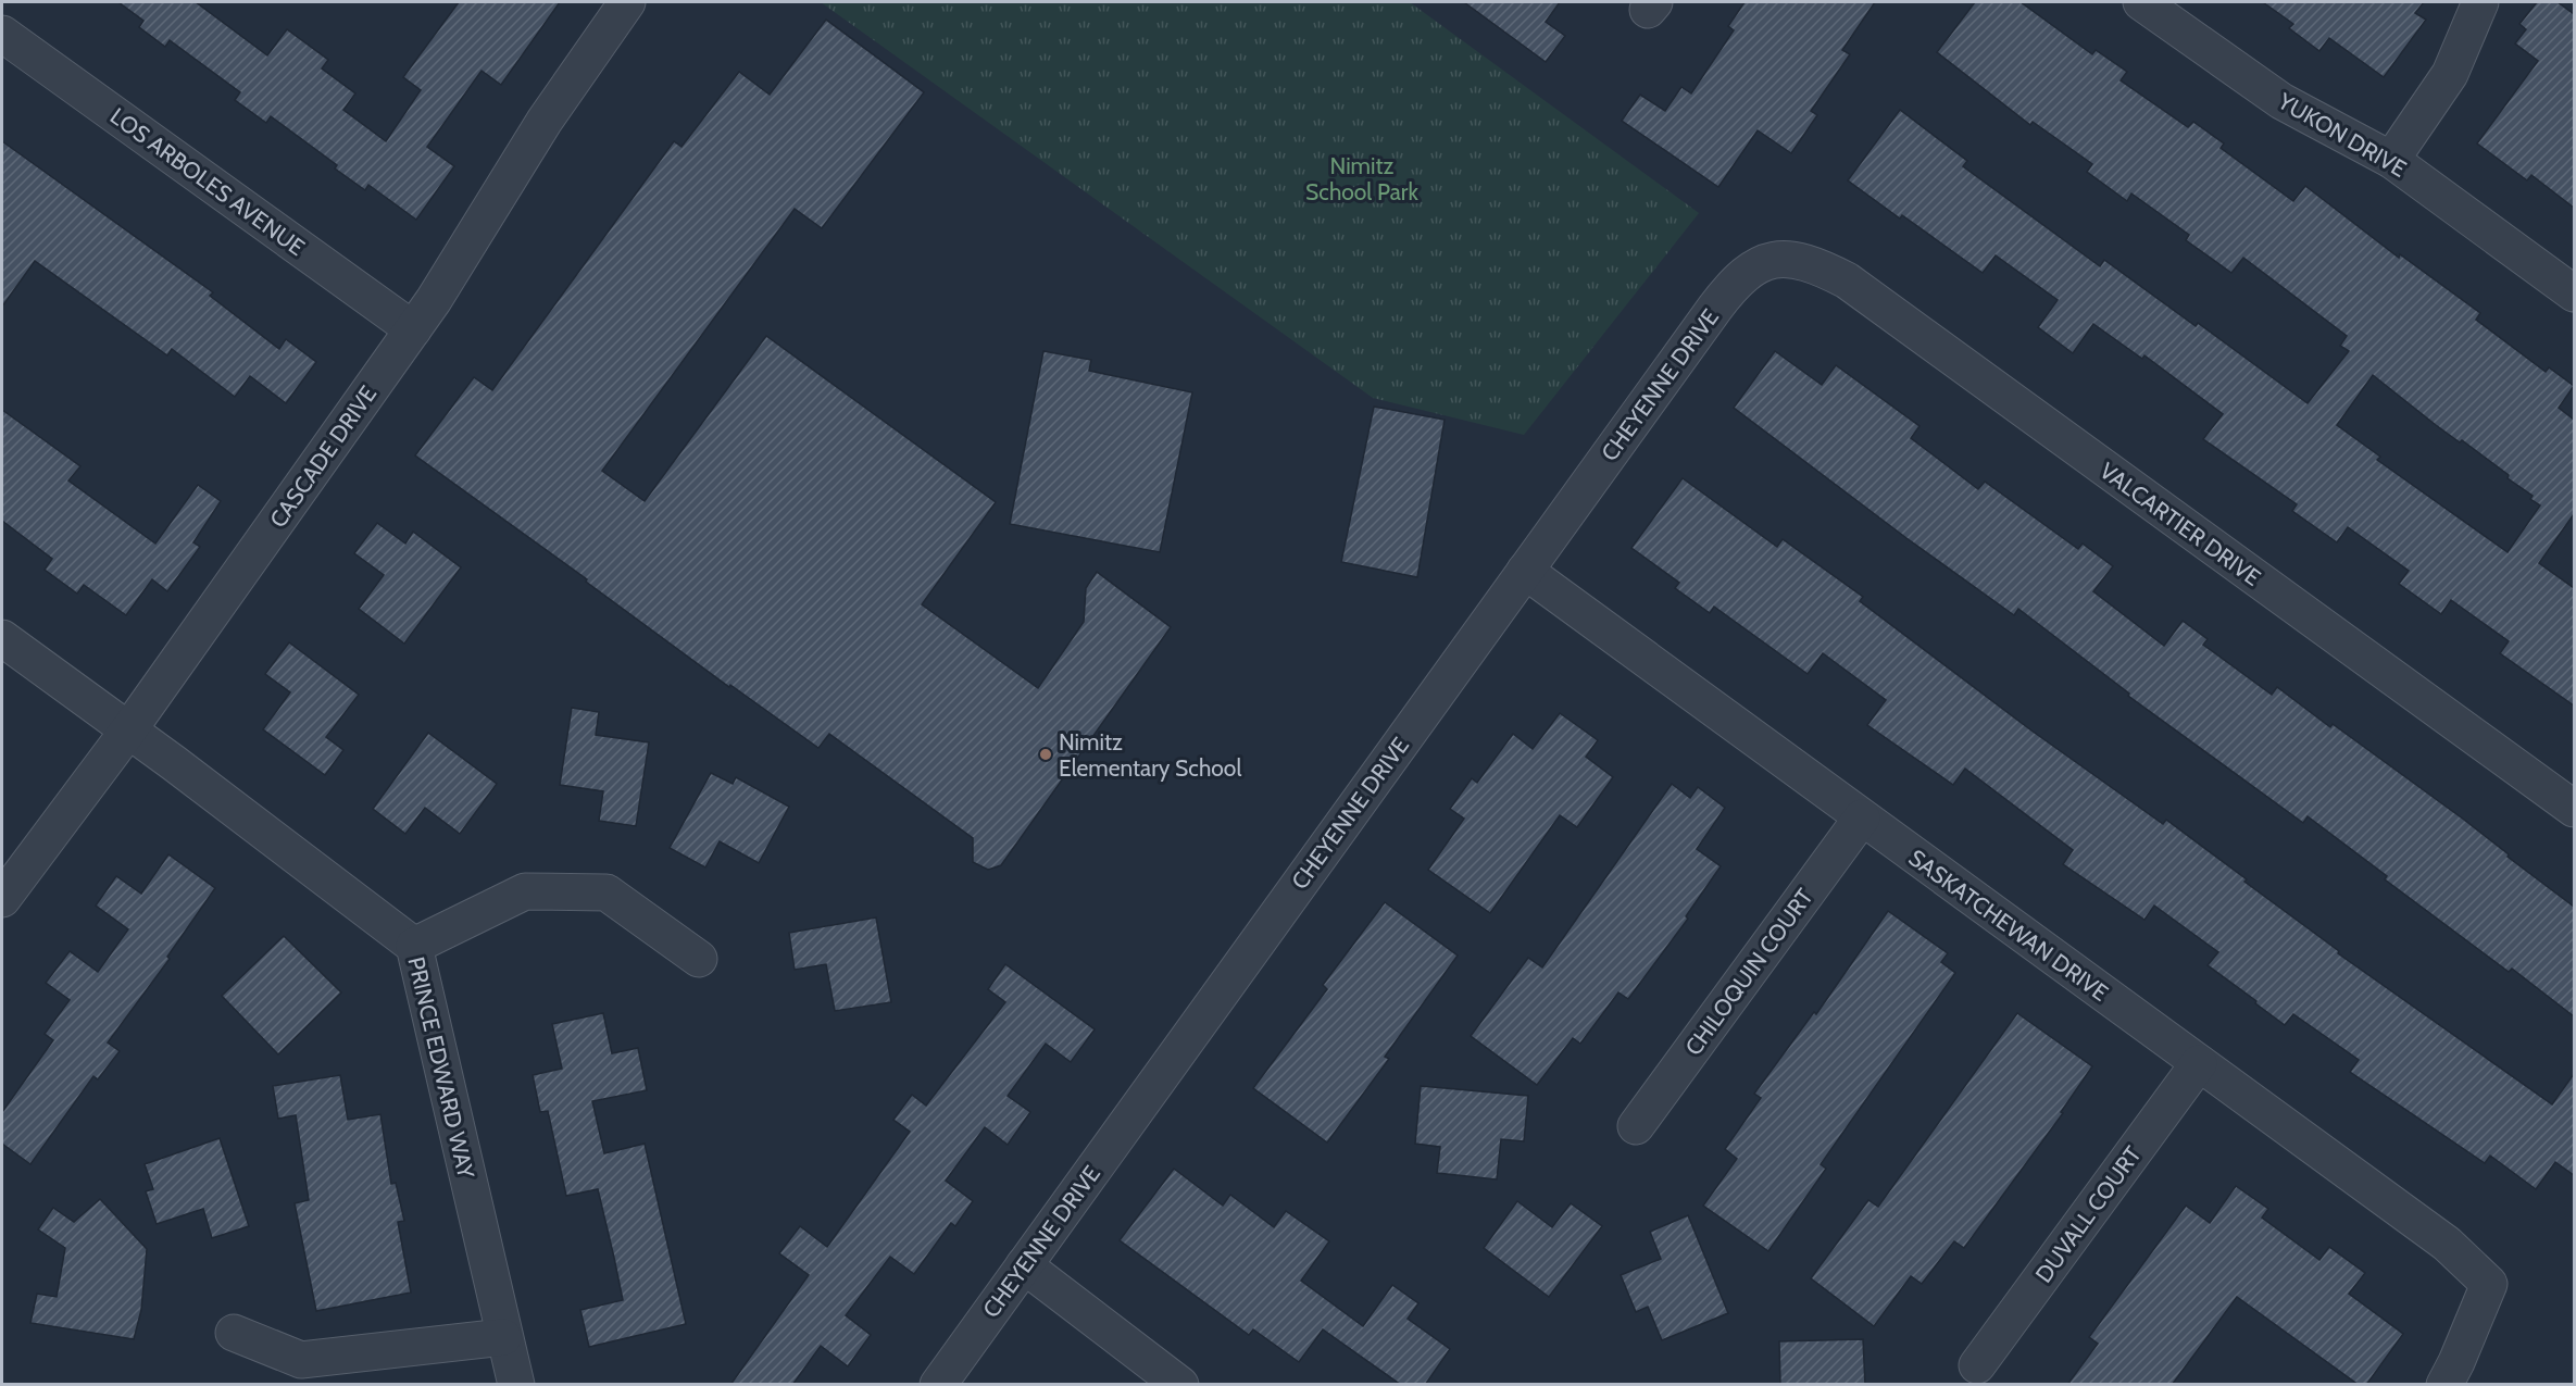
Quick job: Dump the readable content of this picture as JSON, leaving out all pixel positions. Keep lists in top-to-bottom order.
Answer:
{
  "streets": {
    "street": [
      "YUKON DRIVE",
      "LOS ARBOLES AVENUE",
      "CHEYENNE DRIVE",
      "CASCADE DRIVE",
      "VALCARTIER DRIVE",
      "SASKATCHEWAN DRIVE",
      "CHILOQUIN COURT",
      "PRINCE EDWARD WAY",
      "DUVALL COURT"
    ]
  },
  "crossings": [
    ["LOS ARBOLES AVENUE", "CASCADE DRIVE"],
    ["CHEYENNE DRIVE", "VALCARTIER DRIVE"],
    ["CHEYENNE DRIVE", "SASKATCHEWAN DRIVE"],
    ["CASCADE DRIVE", "PRINCE EDWARD WAY"],
    ["SASKATCHEWAN DRIVE", "CHILOQUIN COURT"],
    ["SASKATCHEWAN DRIVE", "DUVALL COURT"]
  ],
  "parks": ["Nimitz School Park"],
  "places": ["Nimitz Elementary School"]
}
